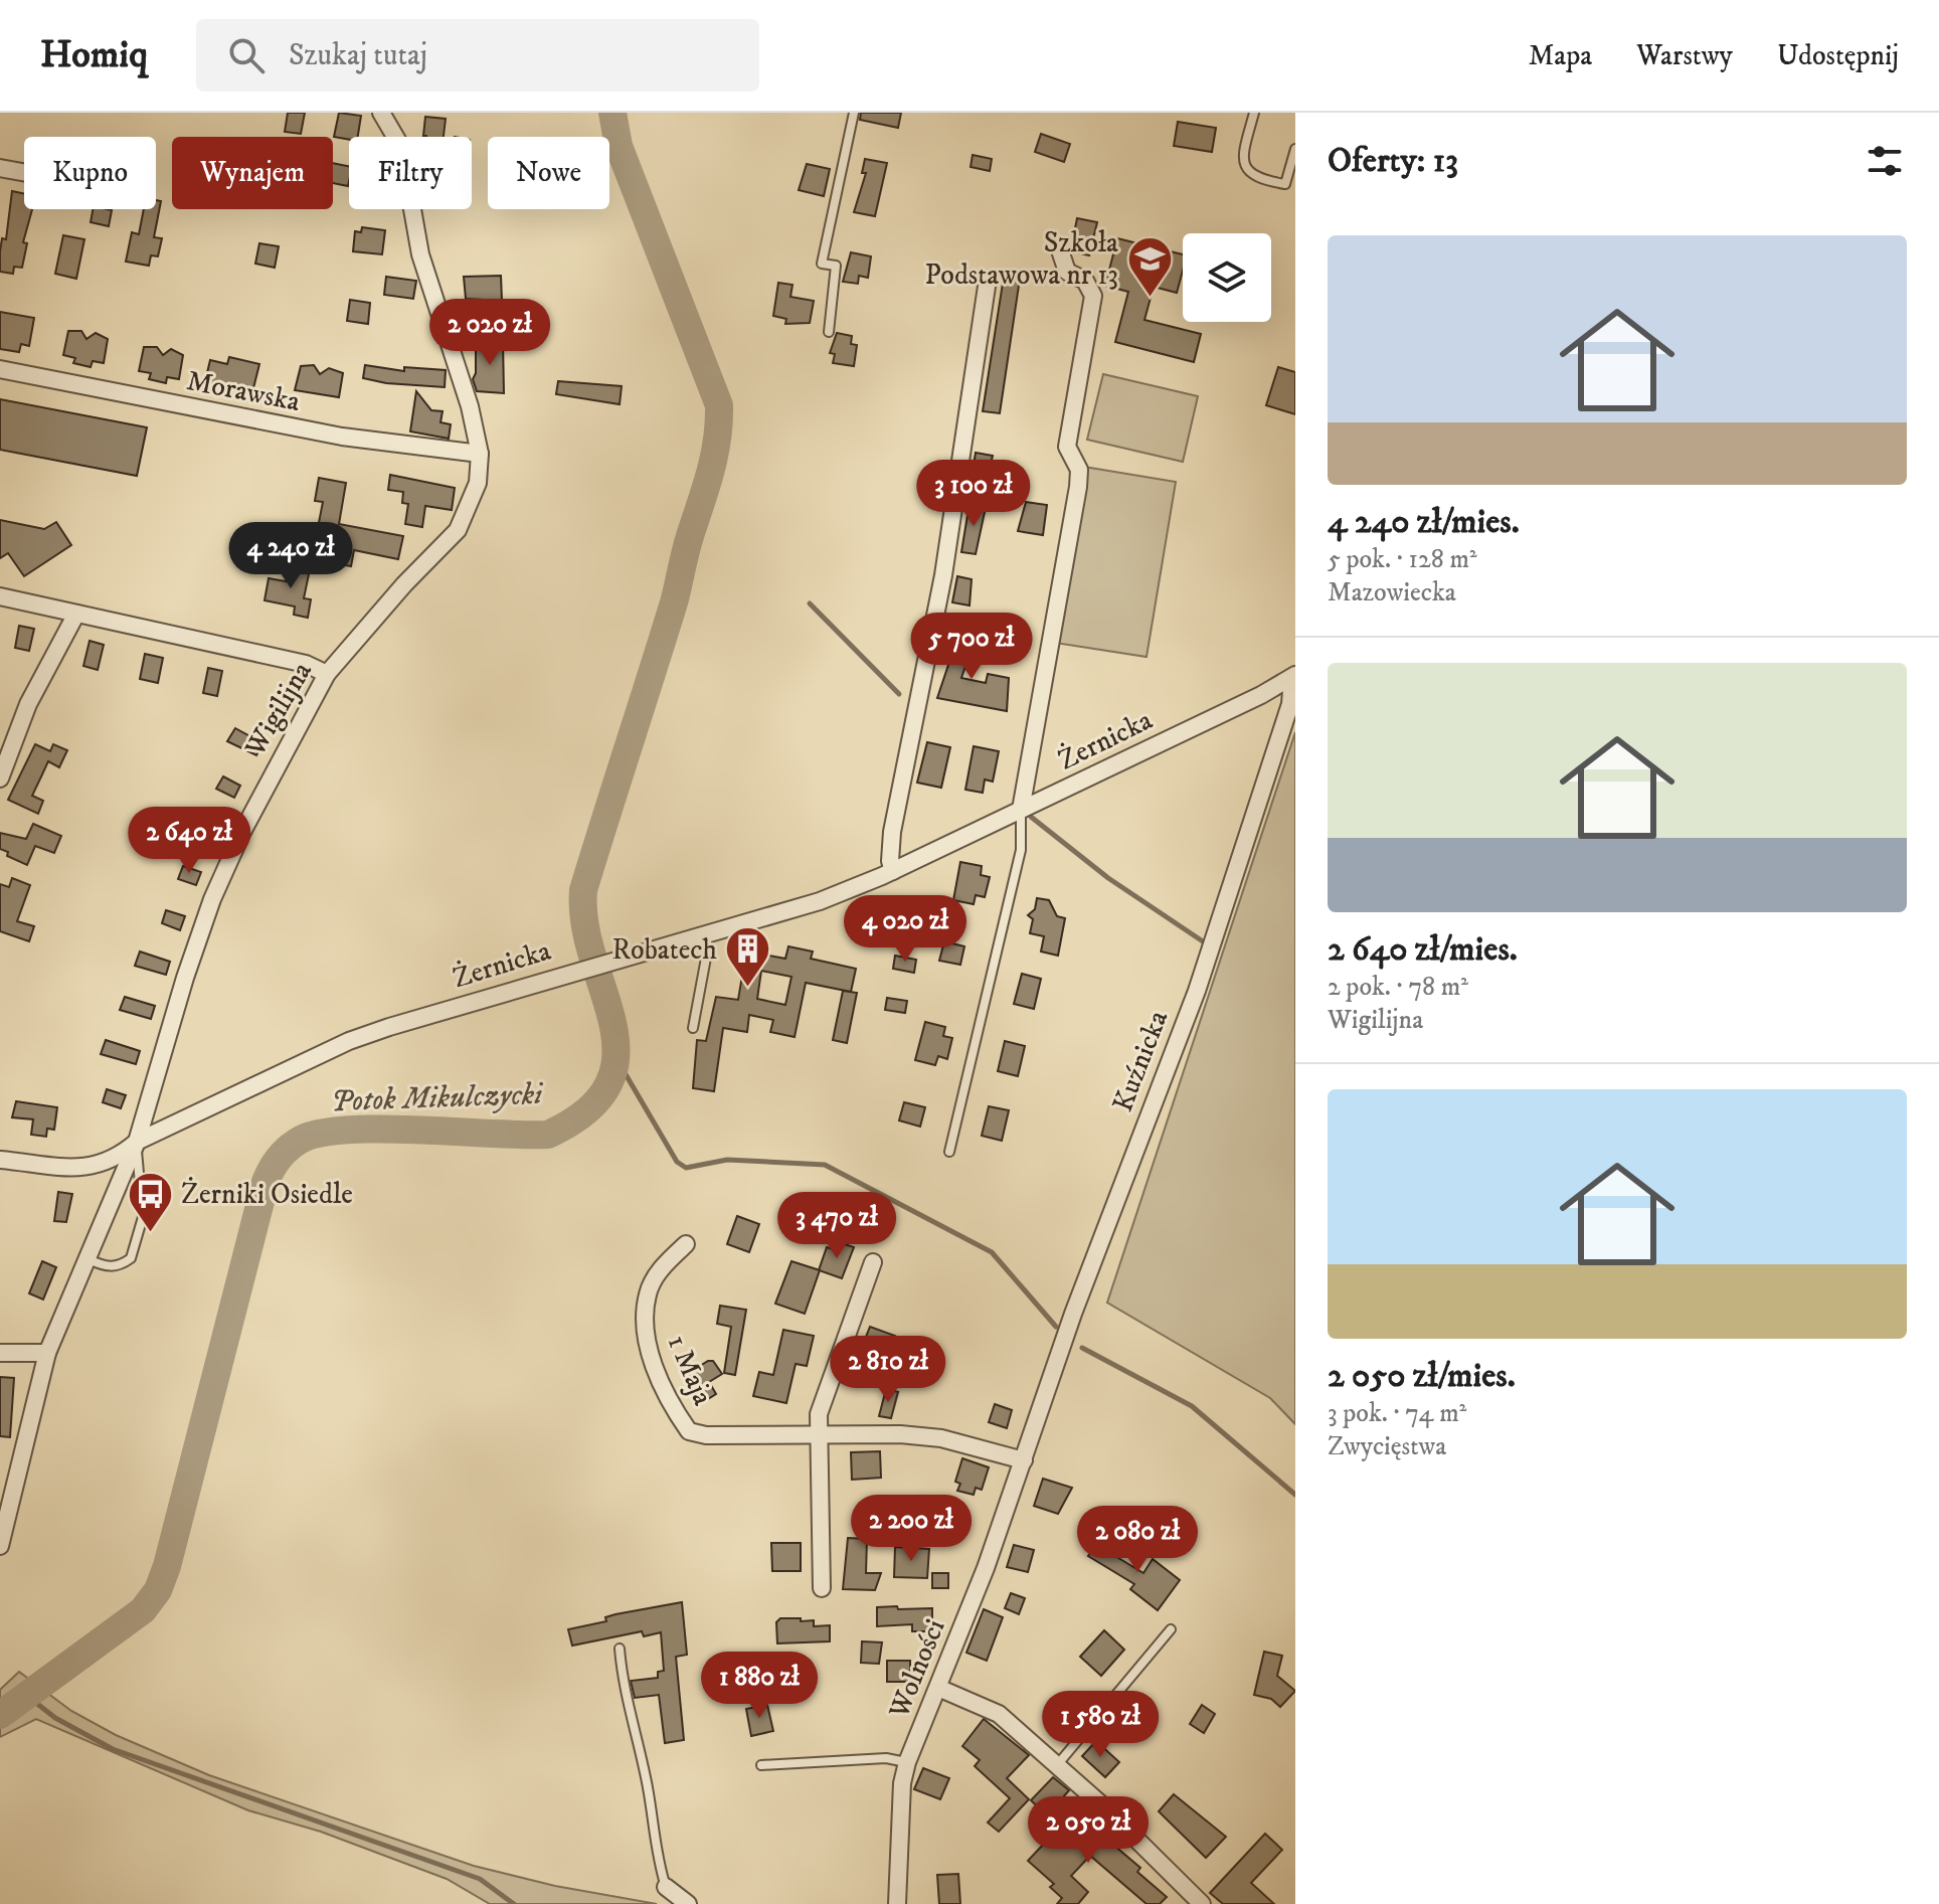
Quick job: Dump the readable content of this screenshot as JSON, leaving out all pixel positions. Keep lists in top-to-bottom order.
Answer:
{
  "streets": {
    "street": [
      "Morawska",
      "Wigilijna",
      "Żernicka",
      "Kuźnicka",
      "1 Maja",
      "Wolności"
    ]
  },
  "crossings": [
    ["Morawska", "Wigilijna"],
    ["Wigilijna", "Żernicka"],
    ["Żernicka", "Kuźnicka"],
    ["Kuźnicka", "1 Maja"],
    ["Kuźnicka", "Wolności"],
    ["1 Maja", "Wolności"]
  ],
  "water": ["Potok Mikulczycki"],
  "places": {
    "school or university": ["Szkoła Podstawowa nr 13"],
    "building": ["Robatech"],
    "bus stop": ["Żerniki Osiedle"]
  },
  "page": {
    "header": "Homiq",
    "search": "Szukaj tutaj",
    "nav": ["Mapa", "Warstwy", "Udostępnij"],
    "heading": "Oferty: 13",
    "chip": [
      "Kupno",
      "Wynajem",
      "Filtry",
      "Nowe"
    ],
    "list": [
      {
        "name": "4 240 zł/mies.",
        "note": "5 pok. · 128 m² · Mazowiecka"
      },
      {
        "name": "2 640 zł/mies.",
        "note": "2 pok. · 78 m² · Wigilijna"
      },
      {
        "name": "2 050 zł/mies.",
        "note": "3 pok. · 74 m² · Zwycięstwa"
      }
    ],
    "price": [
      "2 020 zł",
      "3 100 zł",
      "4 240 zł",
      "5 700 zł",
      "2 640 zł",
      "4 020 zł",
      "3 470 zł",
      "2 810 zł",
      "2 200 zł",
      "2 080 zł",
      "1 880 zł",
      "1 580 zł",
      "2 050 zł"
    ]
  }
}
